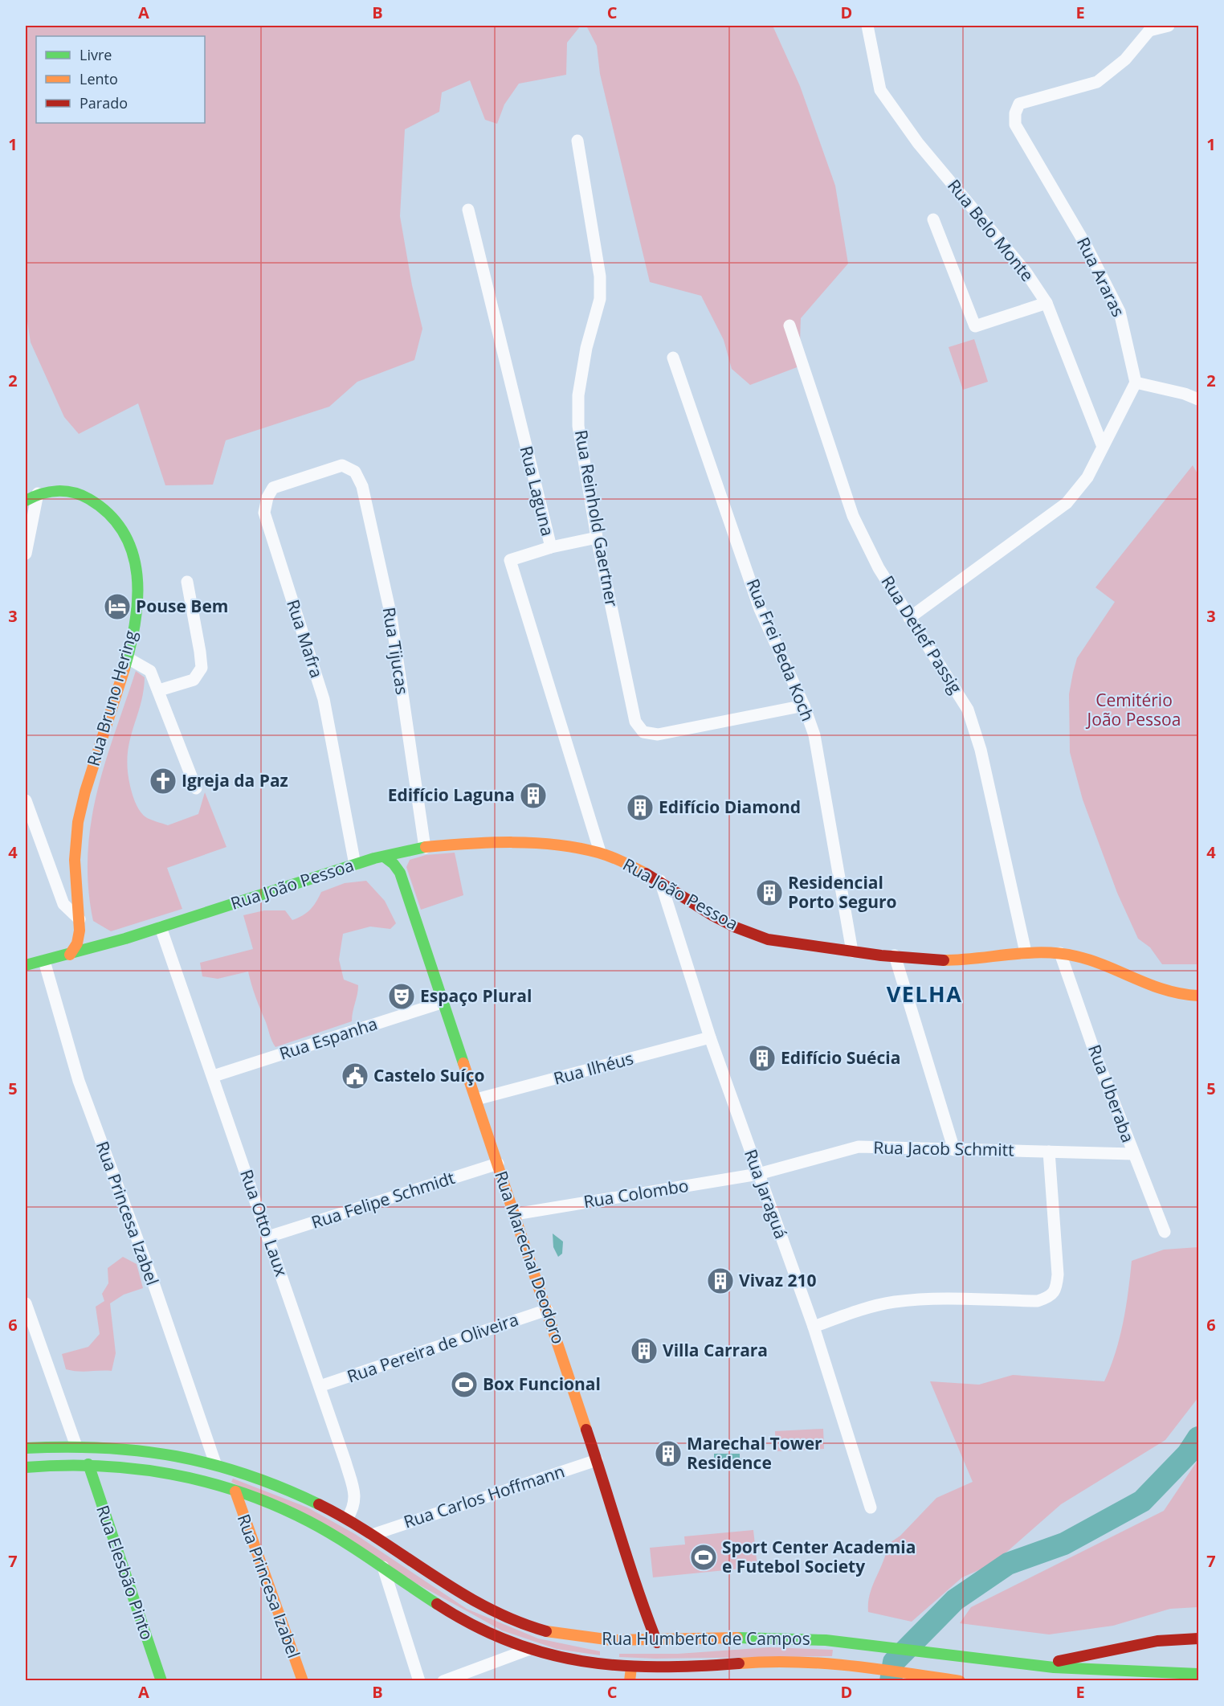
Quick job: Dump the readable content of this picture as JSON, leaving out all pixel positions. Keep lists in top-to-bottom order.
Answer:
{
  "streets": {
    "main road": [
      "Rua Bruno Hering",
      "Rua João Pessoa",
      "Rua Princesa Izabel",
      "Rua Marechal Deodoro",
      "Rua Elesbão Pinto",
      "Rua Humberto de Campos"
    ],
    "street": [
      "Rua Belo Monte",
      "Rua Araras",
      "Rua Laguna",
      "Rua Reinhold Gaertner",
      "Rua Detlef Passig",
      "Rua Mafra",
      "Rua Frei Beda Koch",
      "Rua Tijucas",
      "Rua Espanha",
      "Rua Ilhéus",
      "Rua Uberaba",
      "Rua Jacob Schmitt",
      "Rua Colombo",
      "Rua Jaraguá",
      "Rua Felipe Schmidt",
      "Rua Otto Laux",
      "Rua Pereira de Oliveira",
      "Rua Carlos Hoffmann"
    ]
  },
  "crossings": [
    ["Rua Laguna", "Rua João Pessoa"],
    ["Rua Reinhold Gaertner", "Rua Frei Beda Koch"],
    ["Rua Detlef Passig", "Rua João Pessoa"],
    ["Rua Mafra", "Rua Tijucas"],
    ["Rua Mafra", "Rua João Pessoa"],
    ["Rua Frei Beda Koch", "Rua João Pessoa"],
    ["Rua Tijucas", "Rua João Pessoa"],
    ["Rua Bruno Hering", "Rua João Pessoa"],
    ["Rua João Pessoa", "Rua Uberaba"],
    ["Rua João Pessoa", "Rua Jaraguá"],
    ["Rua João Pessoa", "Rua Princesa Izabel"],
    ["Rua João Pessoa", "Rua Otto Laux"],
    ["Rua João Pessoa", "Rua Marechal Deodoro"],
    ["Rua Espanha", "Rua Otto Laux"],
    ["Rua Espanha", "Rua Marechal Deodoro"],
    ["Rua Ilhéus", "Rua Jaraguá"],
    ["Rua Ilhéus", "Rua Marechal Deodoro"],
    ["Rua Uberaba", "Rua Jacob Schmitt"],
    ["Rua Jacob Schmitt", "Rua Colombo"],
    ["Rua Jacob Schmitt", "Rua Jaraguá"],
    ["Rua Colombo", "Rua Jaraguá"],
    ["Rua Colombo", "Rua Marechal Deodoro"],
    ["Rua Felipe Schmidt", "Rua Otto Laux"],
    ["Rua Felipe Schmidt", "Rua Marechal Deodoro"],
    ["Rua Princesa Izabel", "Rua Humberto de Campos"],
    ["Rua Otto Laux", "Rua Pereira de Oliveira"],
    ["Rua Otto Laux", "Rua Humberto de Campos"],
    ["Rua Marechal Deodoro", "Rua Pereira de Oliveira"],
    ["Rua Marechal Deodoro", "Rua Carlos Hoffmann"],
    ["Rua Marechal Deodoro", "Rua Humberto de Campos"],
    ["Rua Carlos Hoffmann", "Rua Humberto de Campos"],
    ["Rua Elesbão Pinto", "Rua Humberto de Campos"]
  ],
  "districts": ["VELHA"],
  "parks": ["Cemitério João Pessoa"],
  "places": {
    "hotel": ["Pouse Bem"],
    "church": ["Igreja da Paz"],
    "building": [
      "Edifício Laguna",
      "Edifício Diamond",
      "Residencial Porto Seguro",
      "Edifício Suécia",
      "Vivaz 210",
      "Villa Carrara",
      "Marechal Tower Residence"
    ],
    "theatre": ["Espaço Plural"],
    "public building": ["Castelo Suíço"],
    "sports": ["Box Funcional", "Sport Center Academia e Futebol Society"]
  },
  "legend": ["Livre", "Lento", "Parado"],
  "grid": {
    "columns": [
      "A",
      "B",
      "C",
      "D",
      "E"
    ],
    "rows": [
      "1",
      "2",
      "3",
      "4",
      "5",
      "6",
      "7"
    ]
  }
}
